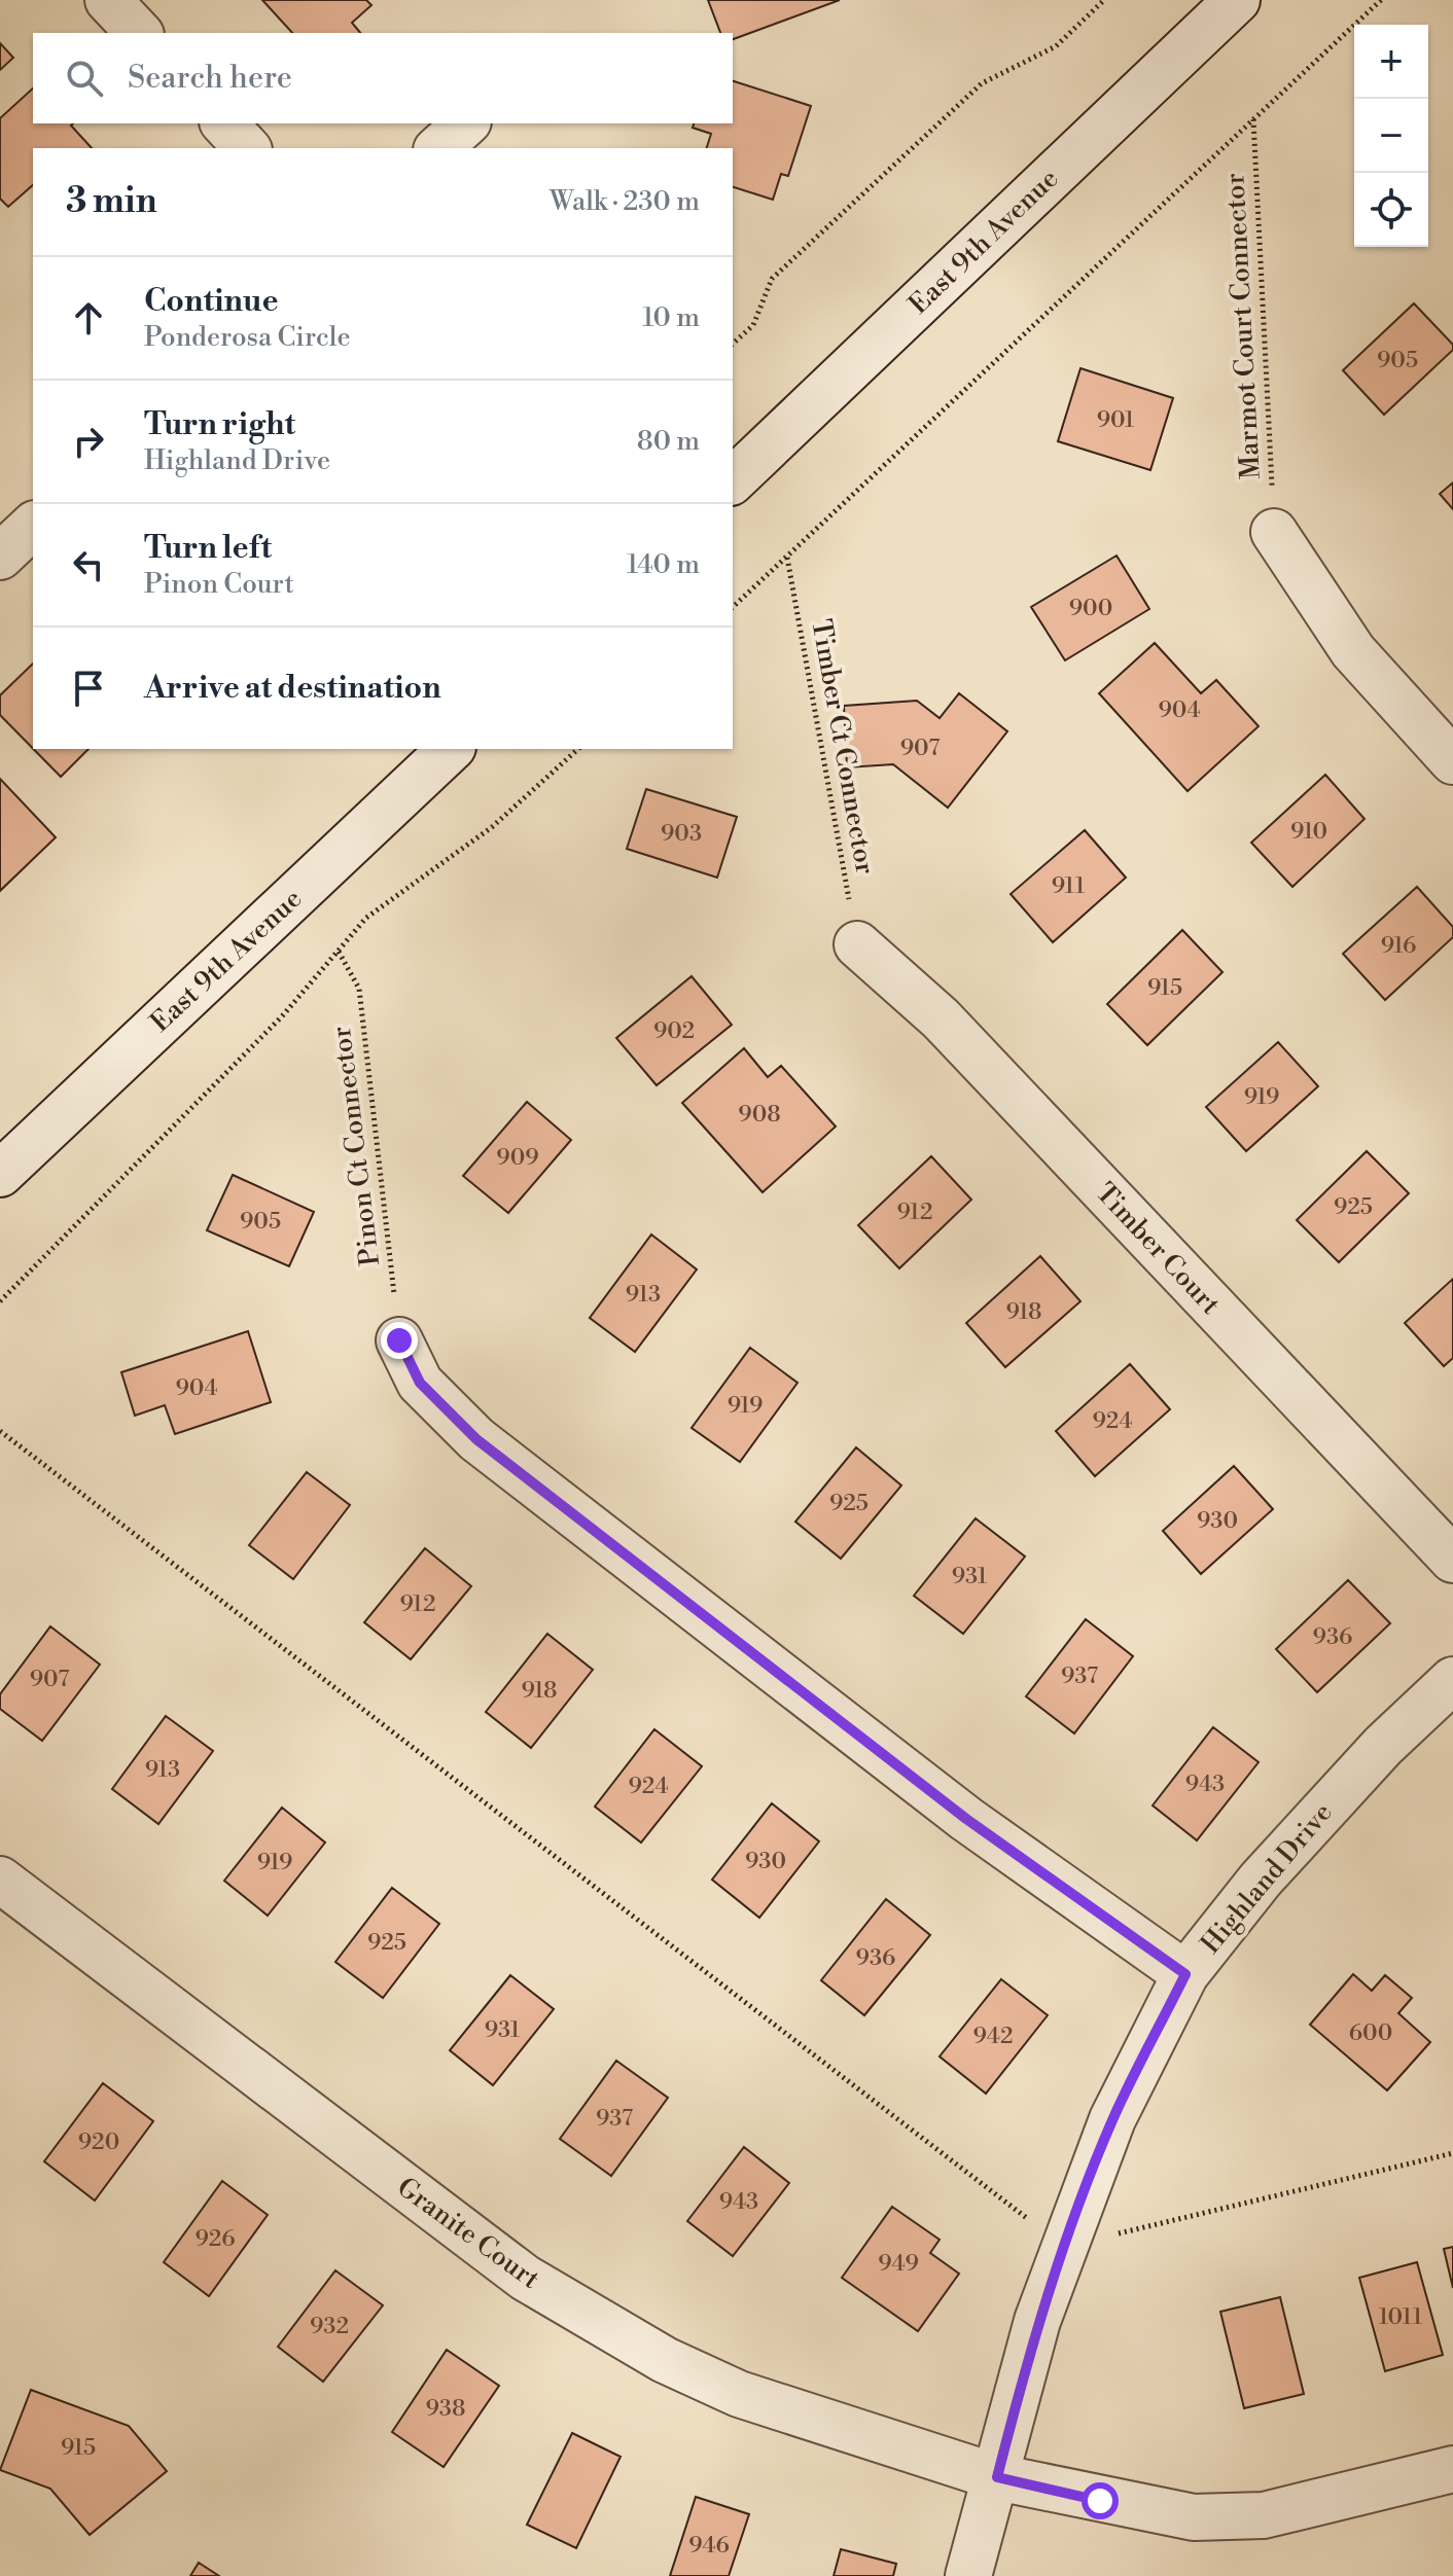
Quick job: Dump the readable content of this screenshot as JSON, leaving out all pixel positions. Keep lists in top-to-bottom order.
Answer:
{
  "streets": {
    "street": [
      "East 9th Avenue",
      "Timber Court",
      "Highland Drive",
      "Granite Court"
    ],
    "path": ["Marmot Court Connector", "Timber Ct Connector", "Pinon Ct Connector"]
  },
  "crossings": [
    ["Timber Ct Connector", "Timber Court"],
    ["Highland Drive", "Granite Court"]
  ],
  "house_numbers": [
    "905",
    "901",
    "900",
    "904",
    "907",
    "910",
    "903",
    "911",
    "916",
    "915",
    "902",
    "919",
    "908",
    "909",
    "925",
    "912",
    "905",
    "913",
    "918",
    "904",
    "919",
    "924",
    "925",
    "930",
    "931",
    "912",
    "936",
    "937",
    "907",
    "918",
    "913",
    "943",
    "924",
    "930",
    "919",
    "925",
    "936",
    "931",
    "600",
    "942",
    "937",
    "920",
    "943",
    "926",
    "949",
    "1011",
    "932",
    "938",
    "915",
    "946"
  ],
  "page": {
    "map_buttons": ["+", "−"],
    "search": "Search here",
    "heading": ["3 min", "Walk · 230 m"],
    "list": [
      ["Continue", "Ponderosa Circle", "10 m"],
      ["Turn right", "Highland Drive", "80 m"],
      ["Turn left", "Pinon Court", "140 m"],
      "Arrive at destination"
    ]
  }
}
